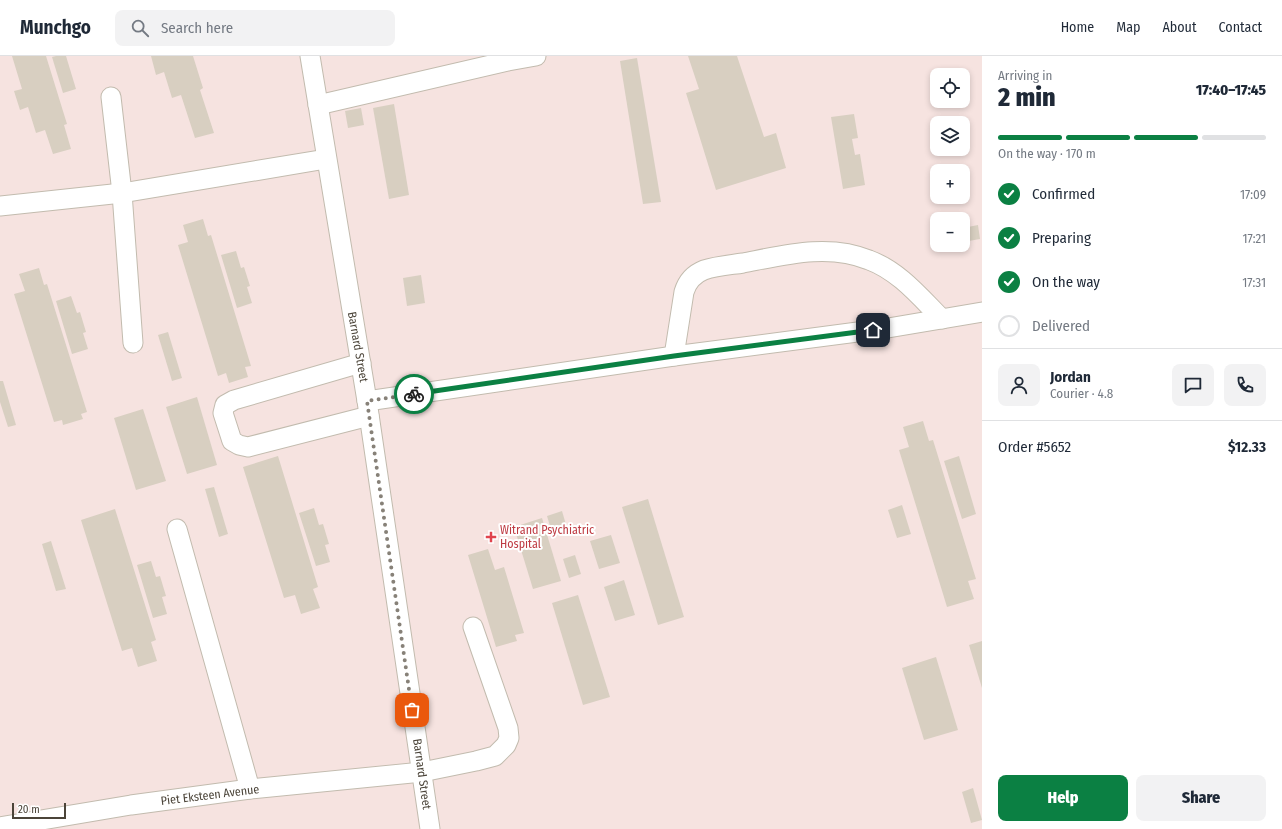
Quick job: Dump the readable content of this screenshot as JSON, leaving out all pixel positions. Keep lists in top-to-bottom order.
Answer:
{
  "streets": {
    "street": ["Barnard Street", "Piet Eksteen Avenue"]
  },
  "crossings": [
    ["Barnard Street", "Piet Eksteen Avenue"]
  ],
  "places": {
    "health": ["Witrand Psychiatric Hospital"]
  },
  "scale_bar": "20 m",
  "page": {
    "header": "Munchgo",
    "search": "Search here",
    "nav": [
      "Home",
      "Map",
      "About",
      "Contact"
    ],
    "heading": ["2 min", "Arriving in", "17:40–17:45"],
    "panel": [
      "Jordan",
      "Courier · 4.8",
      "Order #5652",
      "$12.33"
    ],
    "map_buttons": ["+", "−"],
    "bar": "On the way · 170 m",
    "list": [
      ["Confirmed", "17:09"],
      ["Preparing", "17:21"],
      ["On the way", "17:31"],
      "Delivered"
    ],
    "buttons": ["Help", "Share"],
    "scale": "20 m"
  }
}
